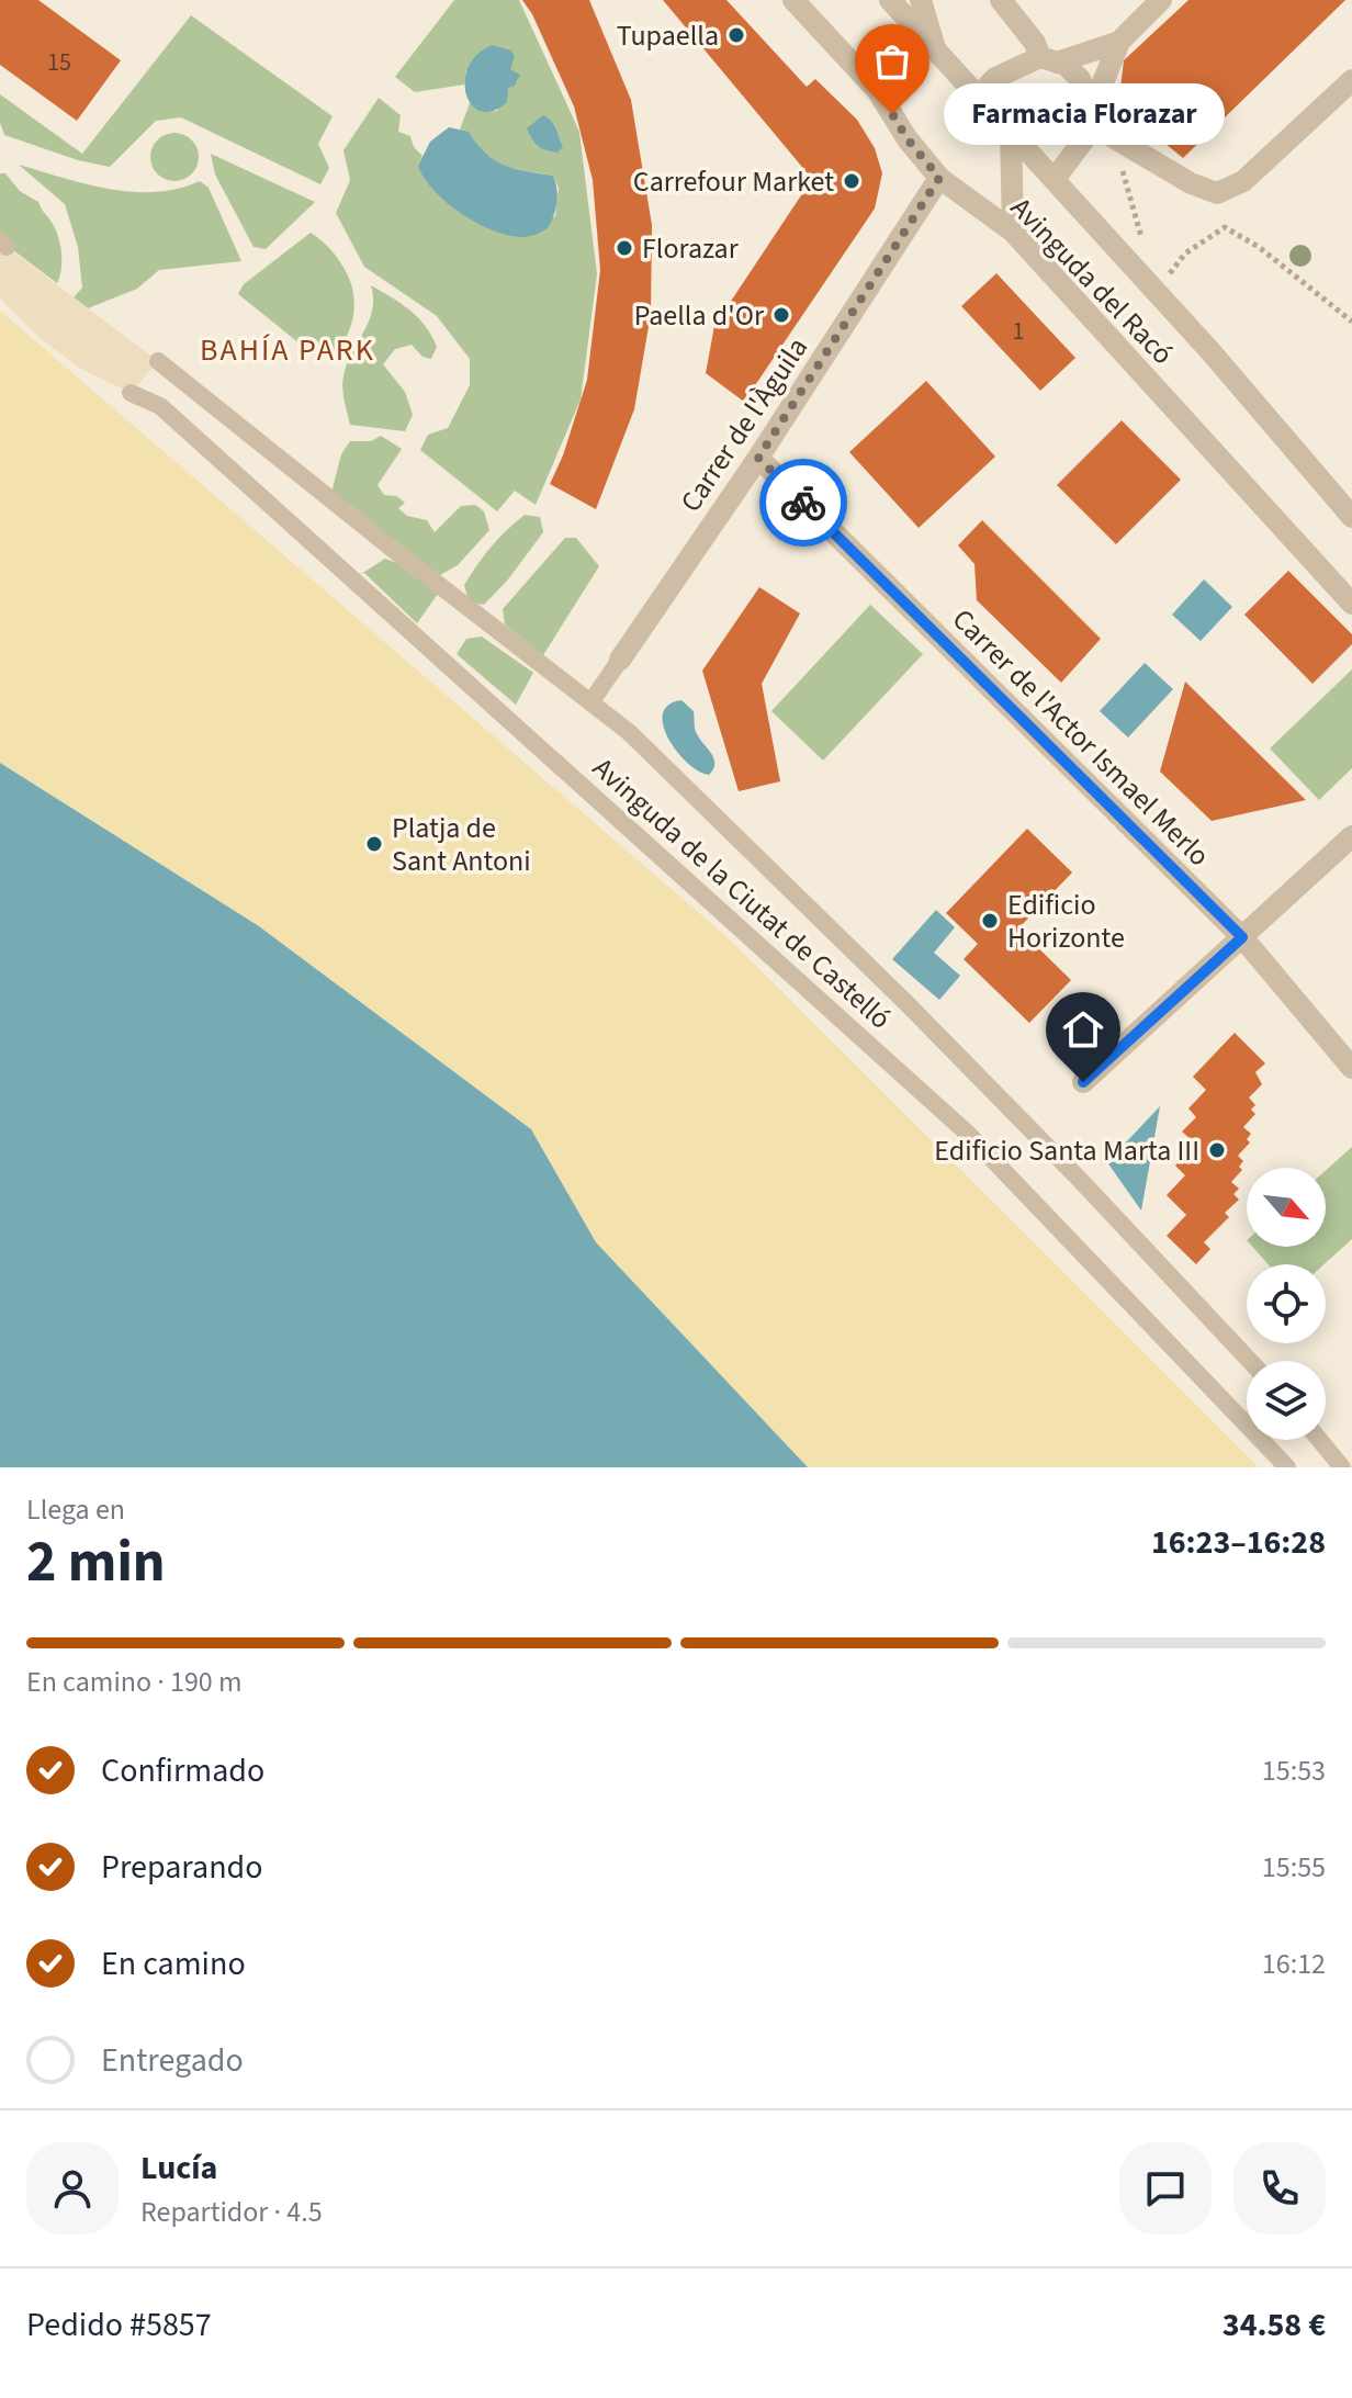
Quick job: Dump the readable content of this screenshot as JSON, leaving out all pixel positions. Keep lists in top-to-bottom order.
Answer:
{
  "streets": {
    "street": [
      "Avinguda del Racó",
      "Carrer de l'Àguila",
      "Carrer de l'Actor Ismael Merlo",
      "Avinguda de la Ciutat de Castelló"
    ]
  },
  "crossings": [
    ["Avinguda del Racó", "Carrer de l'Àguila"],
    ["Carrer de l'Àguila", "Carrer de l'Actor Ismael Merlo"],
    ["Carrer de l'Àguila", "Avinguda de la Ciutat de Castelló"]
  ],
  "districts": ["BAHÍA PARK"],
  "places": [
    "Tupaella",
    "Farmacia Florazar",
    "Carrefour Market",
    "Florazar",
    "Paella d'Or",
    "Platja de Sant Antoni",
    "Edificio Horizonte",
    "Edificio Santa Marta III"
  ],
  "house_numbers": ["15", "1"],
  "north": "bottom right",
  "page": {
    "bubble": "Farmacia Florazar",
    "heading": ["2 min", "Llega en", "16:23–16:28"],
    "panel": [
      "Lucía",
      "Repartidor · 4.5",
      "Pedido #5857",
      "34.58 €"
    ],
    "bar": "En camino · 190 m",
    "list": [
      ["Confirmado", "15:53"],
      ["Preparando", "15:55"],
      ["En camino", "16:12"],
      "Entregado"
    ]
  }
}
